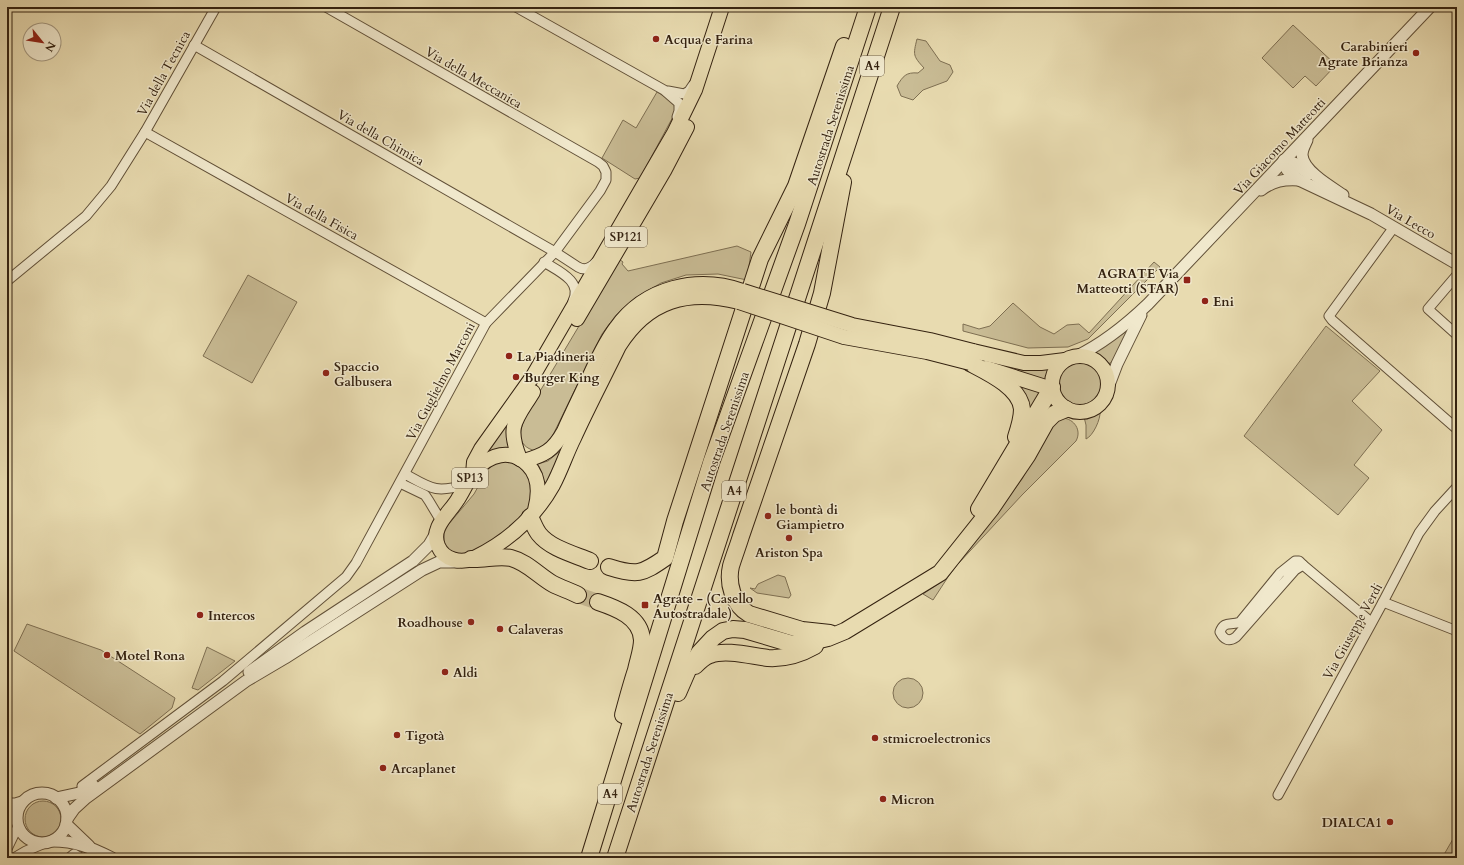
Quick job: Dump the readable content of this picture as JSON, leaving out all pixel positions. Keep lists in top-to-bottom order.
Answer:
{
  "streets": {
    "highway": ["A4", "Autostrada Serenissima"],
    "main road": ["SP121", "SP13"],
    "street": [
      "Via della Tecnica",
      "Via della Meccanica",
      "Via della Chimica",
      "Via Giacomo Matteotti",
      "Via della Fisica",
      "Via Lecco",
      "Via Guglielmo Marconi",
      "Via Giuseppe Verdi"
    ]
  },
  "crossings": [
    ["Via della Tecnica", "Via della Chimica"],
    ["Via della Tecnica", "Via della Fisica"],
    ["Via della Meccanica", "Via Guglielmo Marconi"],
    ["Via della Chimica", "SP121"],
    ["Via della Chimica", "Via Guglielmo Marconi"],
    ["Via Giacomo Matteotti", "Via Lecco"],
    ["Via della Fisica", "Via Guglielmo Marconi"],
    ["SP121", "SP13"],
    ["Via Guglielmo Marconi", "SP13"]
  ],
  "places": {
    "other": [
      "Acqua e Farina",
      "Carabinieri Agrate Brianza",
      "Eni",
      "La Piadineria",
      "Spaccio Galbusera",
      "Burger King",
      "le bontà di Giampietro",
      "Ariston Spa",
      "Intercos",
      "Roadhouse",
      "Calaveras",
      "Motel Rona",
      "Aldi",
      "Tigotà",
      "stmicroelectronics",
      "Arcaplanet",
      "Micron",
      "DIALCA1"
    ],
    "transit": ["AGRATE Via Matteotti (STAR)", "Agrate - (Casello Autostradale)"]
  },
  "north": "bottom right"
}
